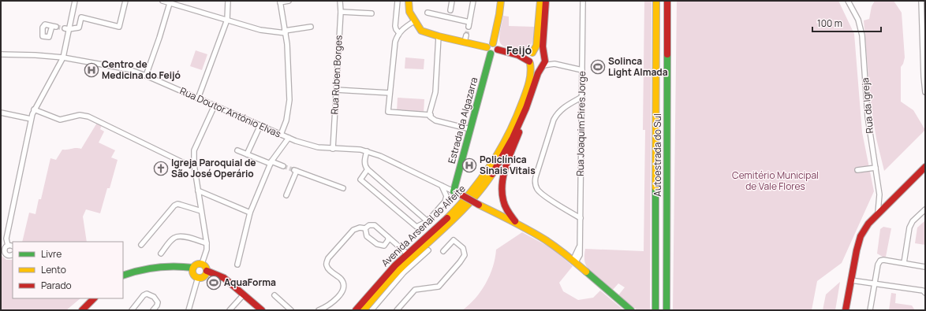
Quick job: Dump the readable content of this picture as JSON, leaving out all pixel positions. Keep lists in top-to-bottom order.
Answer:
{
  "streets": {
    "main road": ["Estrada da Algazarra", "Autoestrada do Sul", "Avenida Arsenal do Alfeite"],
    "street": [
      "Rua Ruben Borges",
      "Rua da Igreja",
      "Rua Doutor António Elvas",
      "Rua Joaquim Pires Jorge"
    ]
  },
  "crossings": [
    ["Rua Ruben Borges", "Rua Doutor António Elvas"],
    ["Rua Doutor António Elvas", "Estrada da Algazarra"]
  ],
  "districts": ["Feijó"],
  "parks": ["Cemitério Municipal de Vale Flores"],
  "places": {
    "sports": ["Solinca Light Almada", "AquaForma"],
    "hospital": ["Centro de Medicina do Feijó", "Policlínica Sinais Vitais"],
    "church": ["Igreja Paroquial de São José Operário"]
  },
  "legend": ["Livre", "Lento", "Parado"],
  "scale_bar": "100 m"
}
